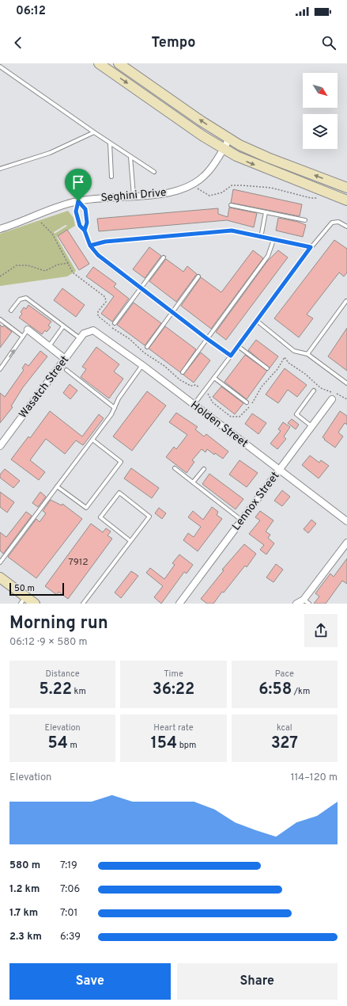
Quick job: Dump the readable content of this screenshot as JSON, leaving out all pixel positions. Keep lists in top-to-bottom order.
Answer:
{
  "streets": {
    "street": [
      "Seghini Drive",
      "Wasatch Street",
      "Holden Street",
      "Lennox Street"
    ]
  },
  "crossings": [
    ["Wasatch Street", "Holden Street"],
    ["Holden Street", "Lennox Street"]
  ],
  "house_numbers": ["7912"],
  "scale_bar": "50 m",
  "north": "bottom right",
  "page": {
    "status": "06:12",
    "header": "Tempo",
    "scale": "50 m",
    "heading": ["Morning run", "06:12 · 9 × 580 m"],
    "stats": [
      ["Distance", "5.22 km"],
      ["Time", "36:22"],
      ["Pace", "6:58 /km"],
      ["Elevation", "54 m"],
      ["Heart rate", "154 bpm"],
      ["kcal", "327"]
    ],
    "chart": ["Elevation", "114–120 m"],
    "list": [
      {
        "name": "580 m",
        "note": "7:19"
      },
      {
        "name": "1.2 km",
        "note": "7:06"
      },
      {
        "name": "1.7 km",
        "note": "7:01"
      },
      {
        "name": "2.3 km",
        "note": "6:39"
      }
    ],
    "buttons": ["Save", "Share"]
  }
}
